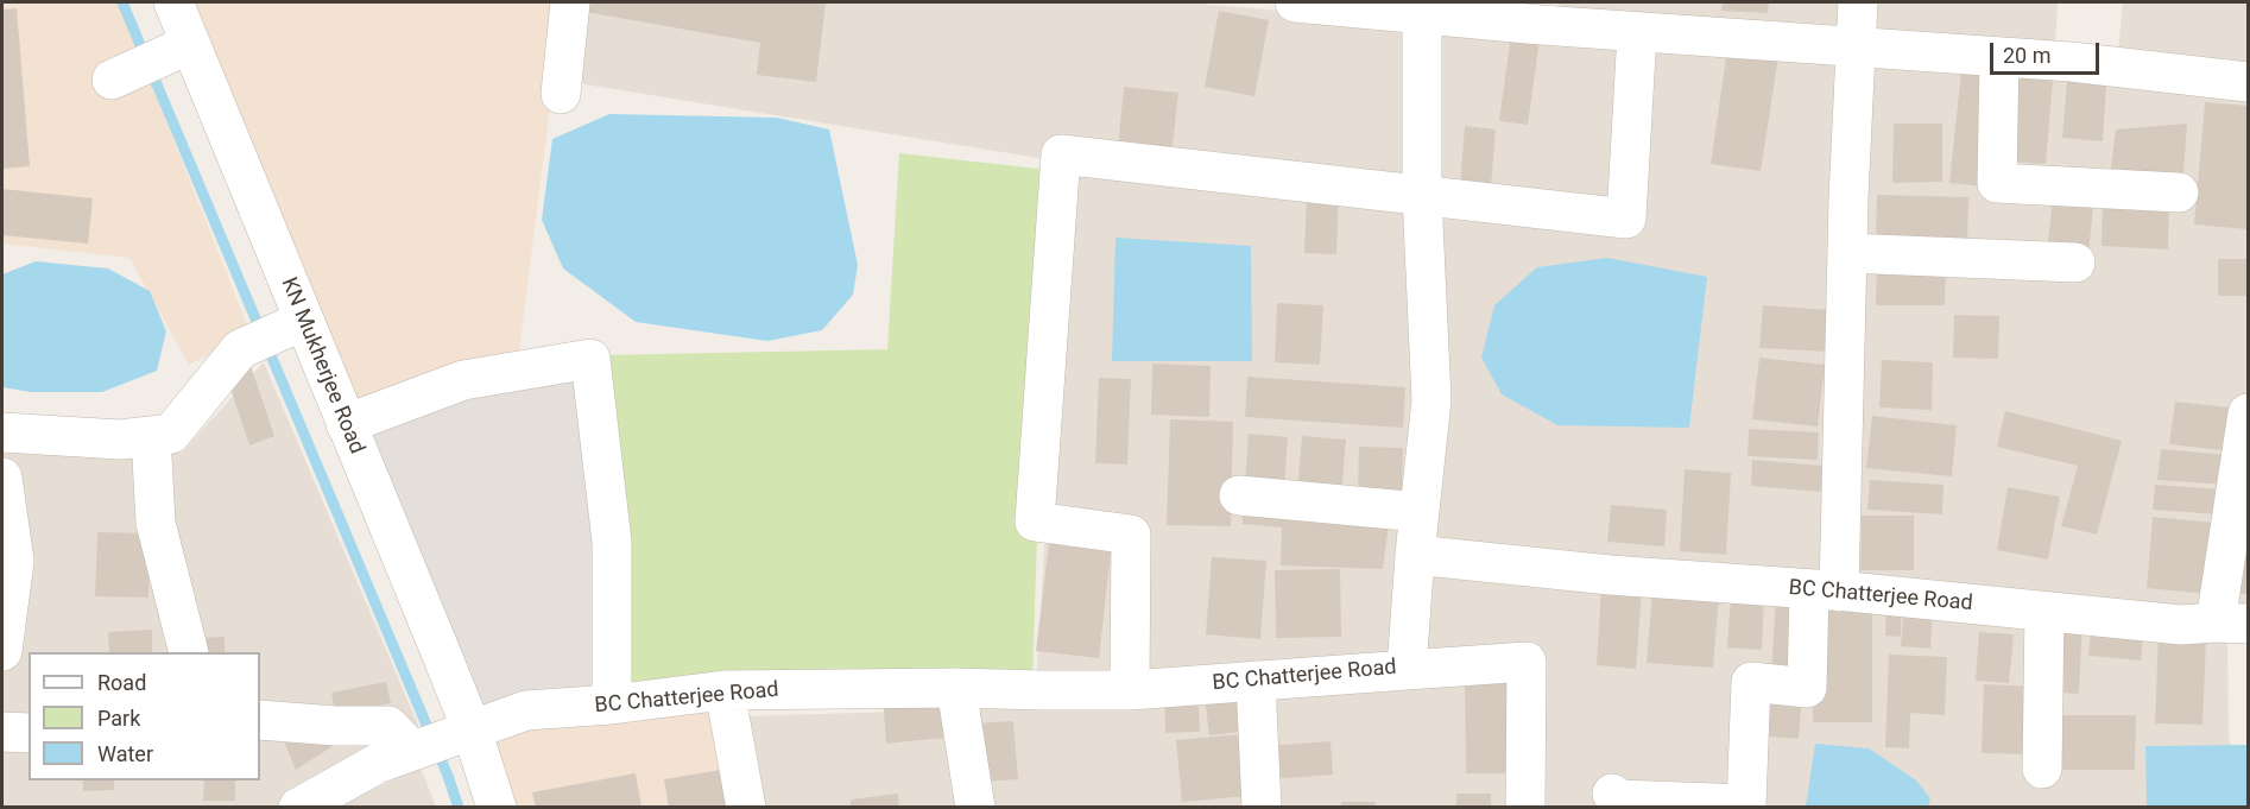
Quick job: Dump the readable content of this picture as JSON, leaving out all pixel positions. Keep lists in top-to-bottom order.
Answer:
{
  "streets": {
    "street": ["KN Mukherjee Road", "BC Chatterjee Road"]
  },
  "crossings": [
    ["KN Mukherjee Road", "BC Chatterjee Road"]
  ],
  "legend": ["Road", "Park", "Water"],
  "scale_bar": "20 m"
}
